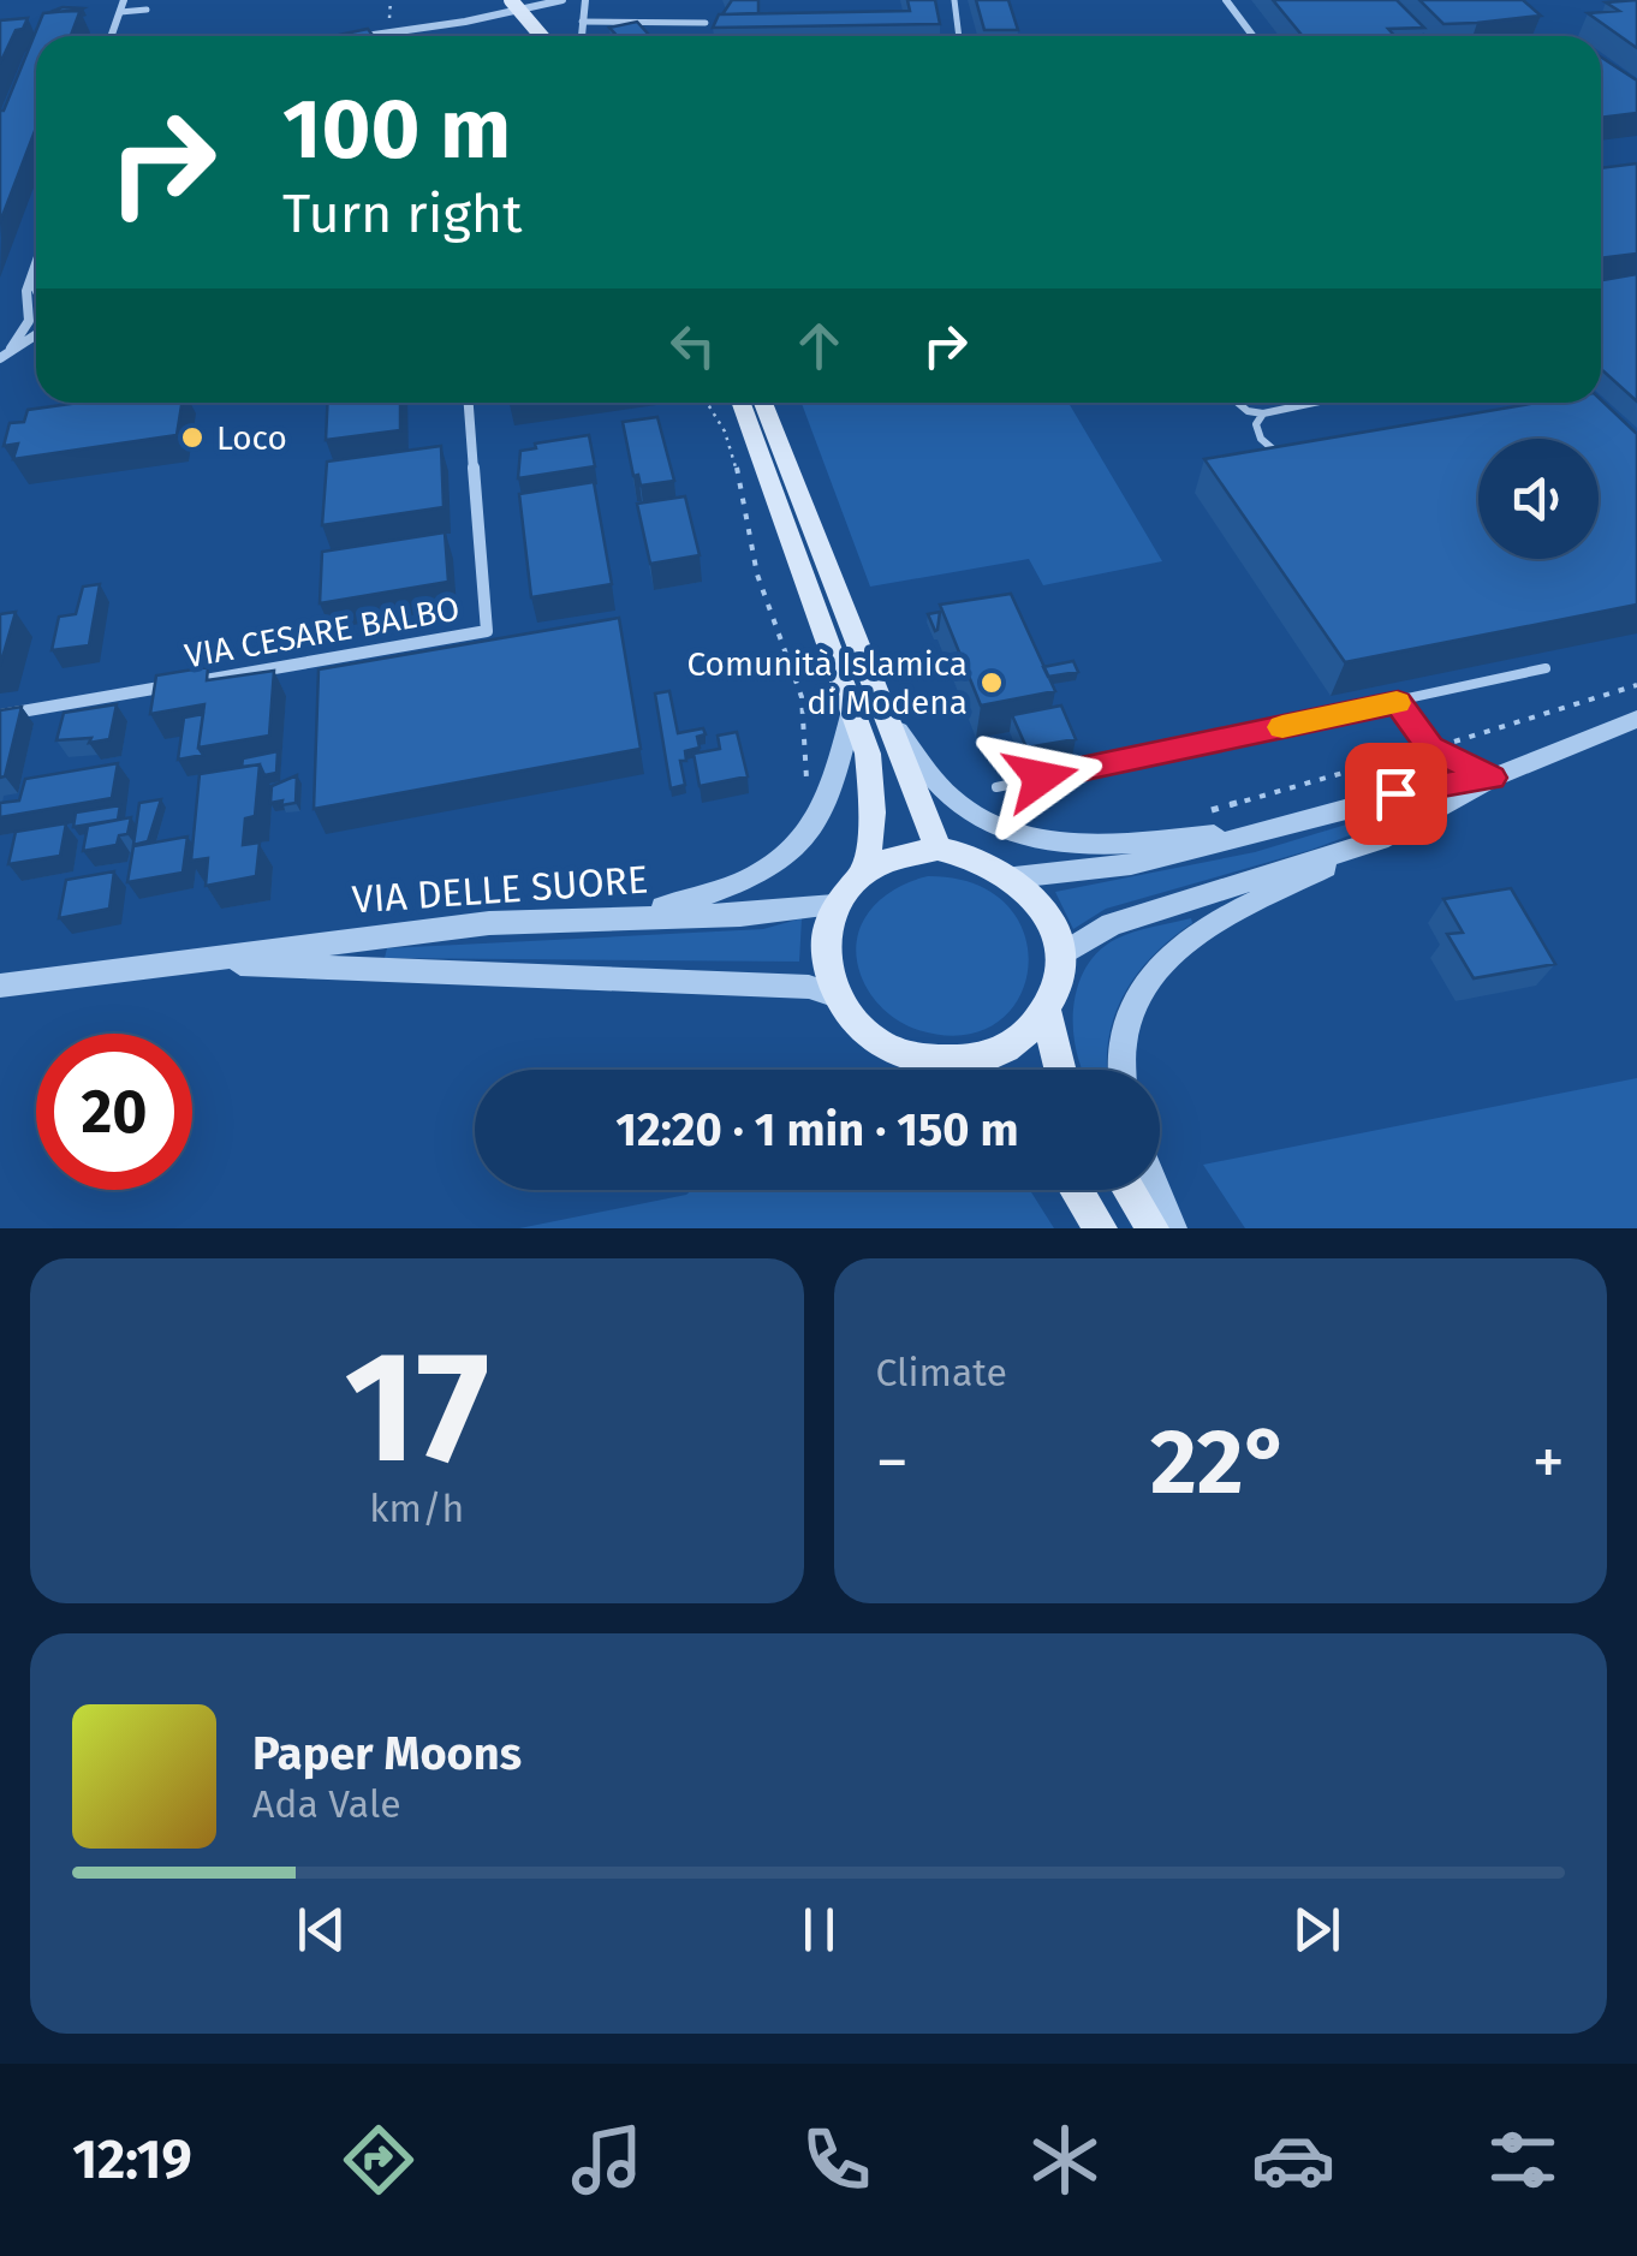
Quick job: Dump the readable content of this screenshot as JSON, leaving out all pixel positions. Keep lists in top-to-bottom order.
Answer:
{
  "streets": {
    "street": ["VIA CESARE BALBO", "VIA DELLE SUORE"]
  },
  "places": ["Loco", "Comunità Islamica di Modena"],
  "page": {
    "turn": ["100 m", "Turn right"],
    "limit": "20",
    "trip": "12:20 · 1 min · 150 m",
    "tile": [
      ["17", "km/h"],
      "Climate"
    ],
    "heat": ["−", "22°", "+"],
    "song": ["Paper Moons", "Ada Vale"],
    "tabs": "12:19"
  }
}
